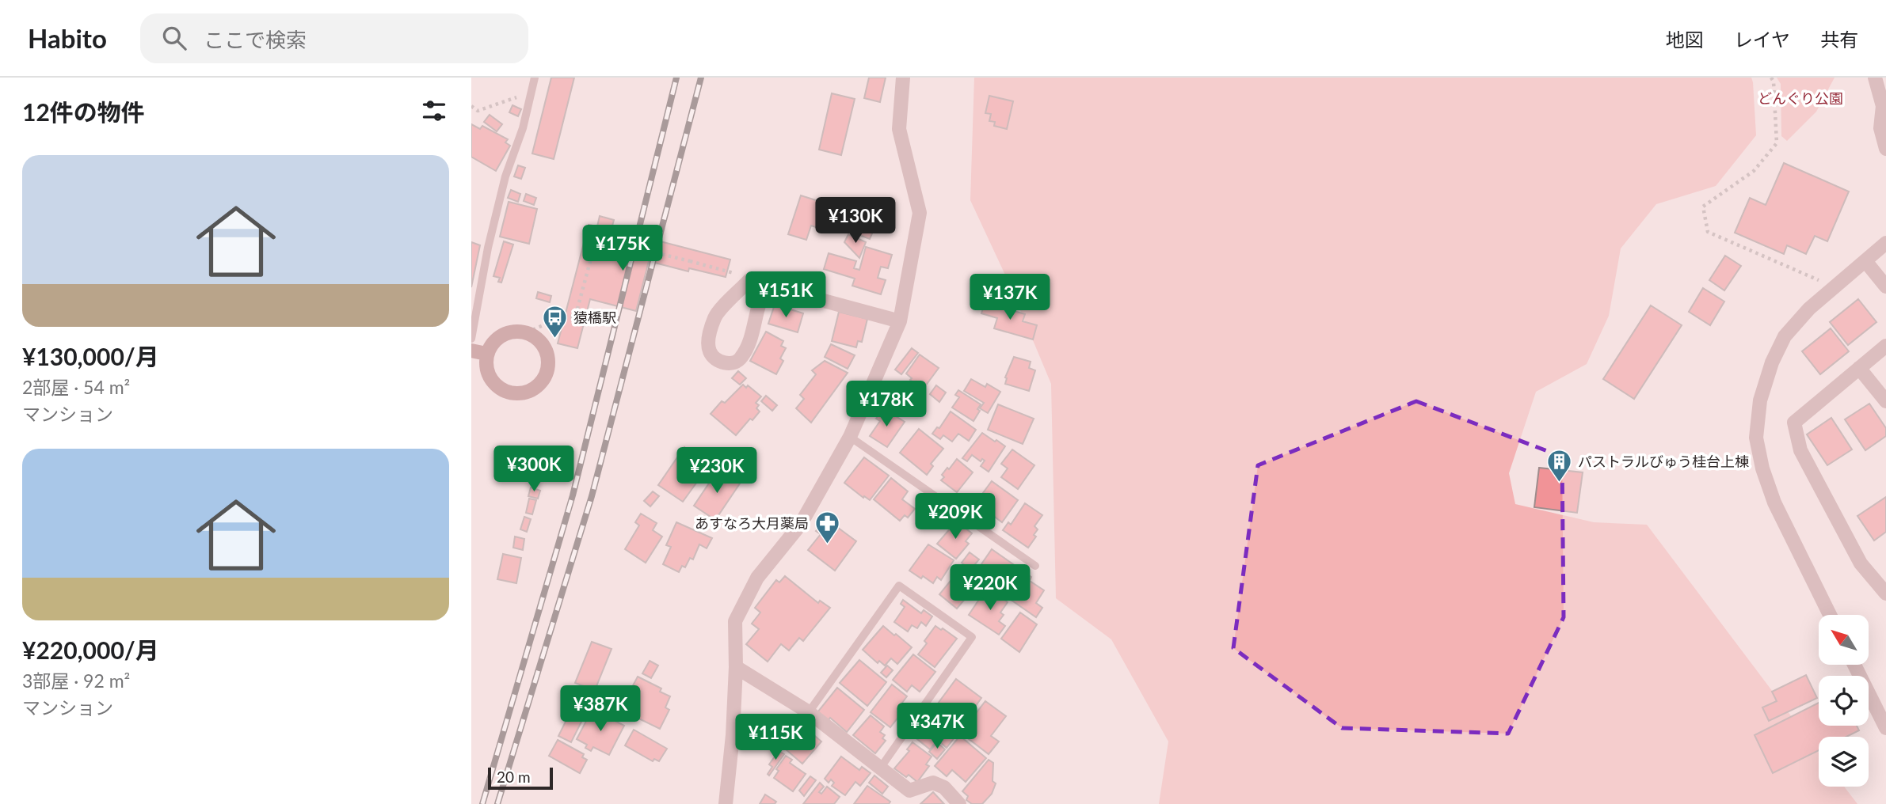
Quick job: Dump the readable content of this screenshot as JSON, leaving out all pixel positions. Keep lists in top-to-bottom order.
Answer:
{
  "parks": ["どんぐり公園"],
  "places": {
    "bus stop": ["猿橋駅"],
    "building": ["パストラルびゅう桂台上棟"],
    "pharmacy": ["あすなろ大月薬局"]
  },
  "scale_bar": "20 m",
  "north": "top left",
  "page": {
    "header": "Habito",
    "search": "ここで検索",
    "nav": ["地図", "レイヤ", "共有"],
    "heading": "12件の物件",
    "list": [
      {
        "name": "¥130,000/月",
        "note": "2部屋 · 54 m² · マンション"
      },
      {
        "name": "¥220,000/月",
        "note": "3部屋 · 92 m² · マンション"
      }
    ],
    "price": [
      "¥130K",
      "¥175K",
      "¥151K",
      "¥137K",
      "¥178K",
      "¥300K",
      "¥230K",
      "¥209K",
      "¥220K",
      "¥387K",
      "¥347K",
      "¥115K"
    ],
    "scale": "20 m"
  }
}
